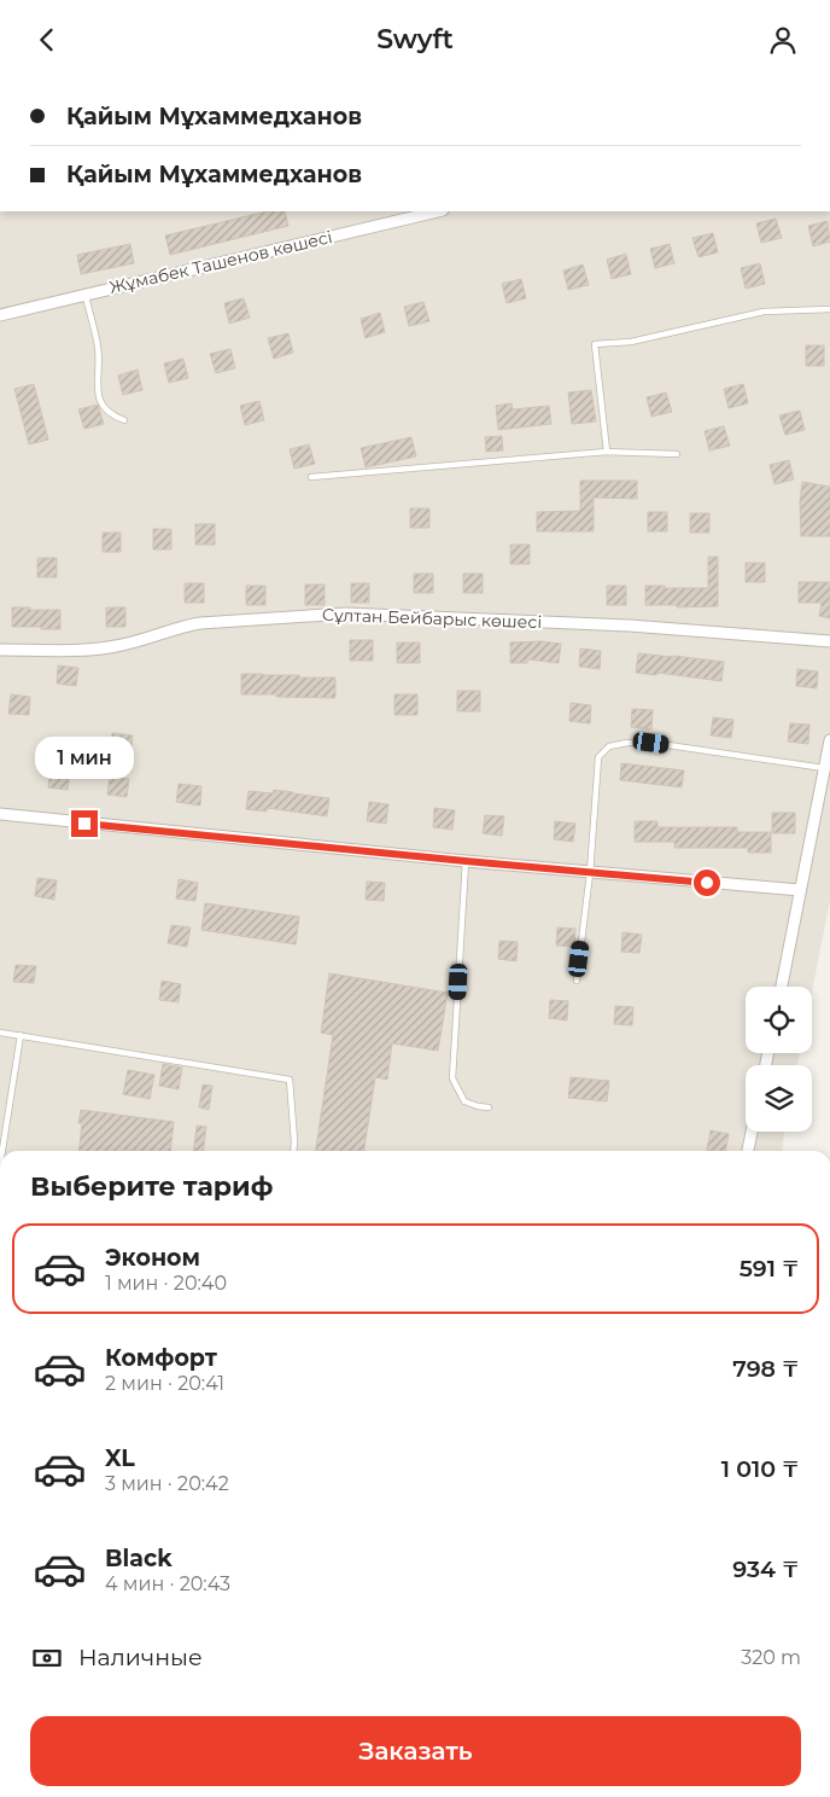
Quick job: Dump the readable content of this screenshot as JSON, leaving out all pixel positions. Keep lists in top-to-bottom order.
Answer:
{
  "streets": {
    "street": ["Жұмабек Ташенов көшесі", "Сұлтан Бейбарыс көшесі"]
  },
  "page": {
    "header": "Swyft",
    "banner": ["Қайым Мұхаммедханов", "Қайым Мұхаммедханов"],
    "bubble": "1 мин",
    "heading": "Выберите тариф",
    "list": [
      {
        "name": "Эконом",
        "note": "1 мин · 20:40",
        "value": "591 ₸"
      },
      {
        "name": "Комфорт",
        "note": "2 мин · 20:41",
        "value": "798 ₸"
      },
      {
        "name": "XL",
        "note": "3 мин · 20:42",
        "value": "1 010 ₸"
      },
      {
        "name": "Black",
        "note": "4 мин · 20:43",
        "value": "934 ₸"
      }
    ],
    "pay": ["Наличные", "320 m"],
    "buttons": "Заказать"
  }
}
